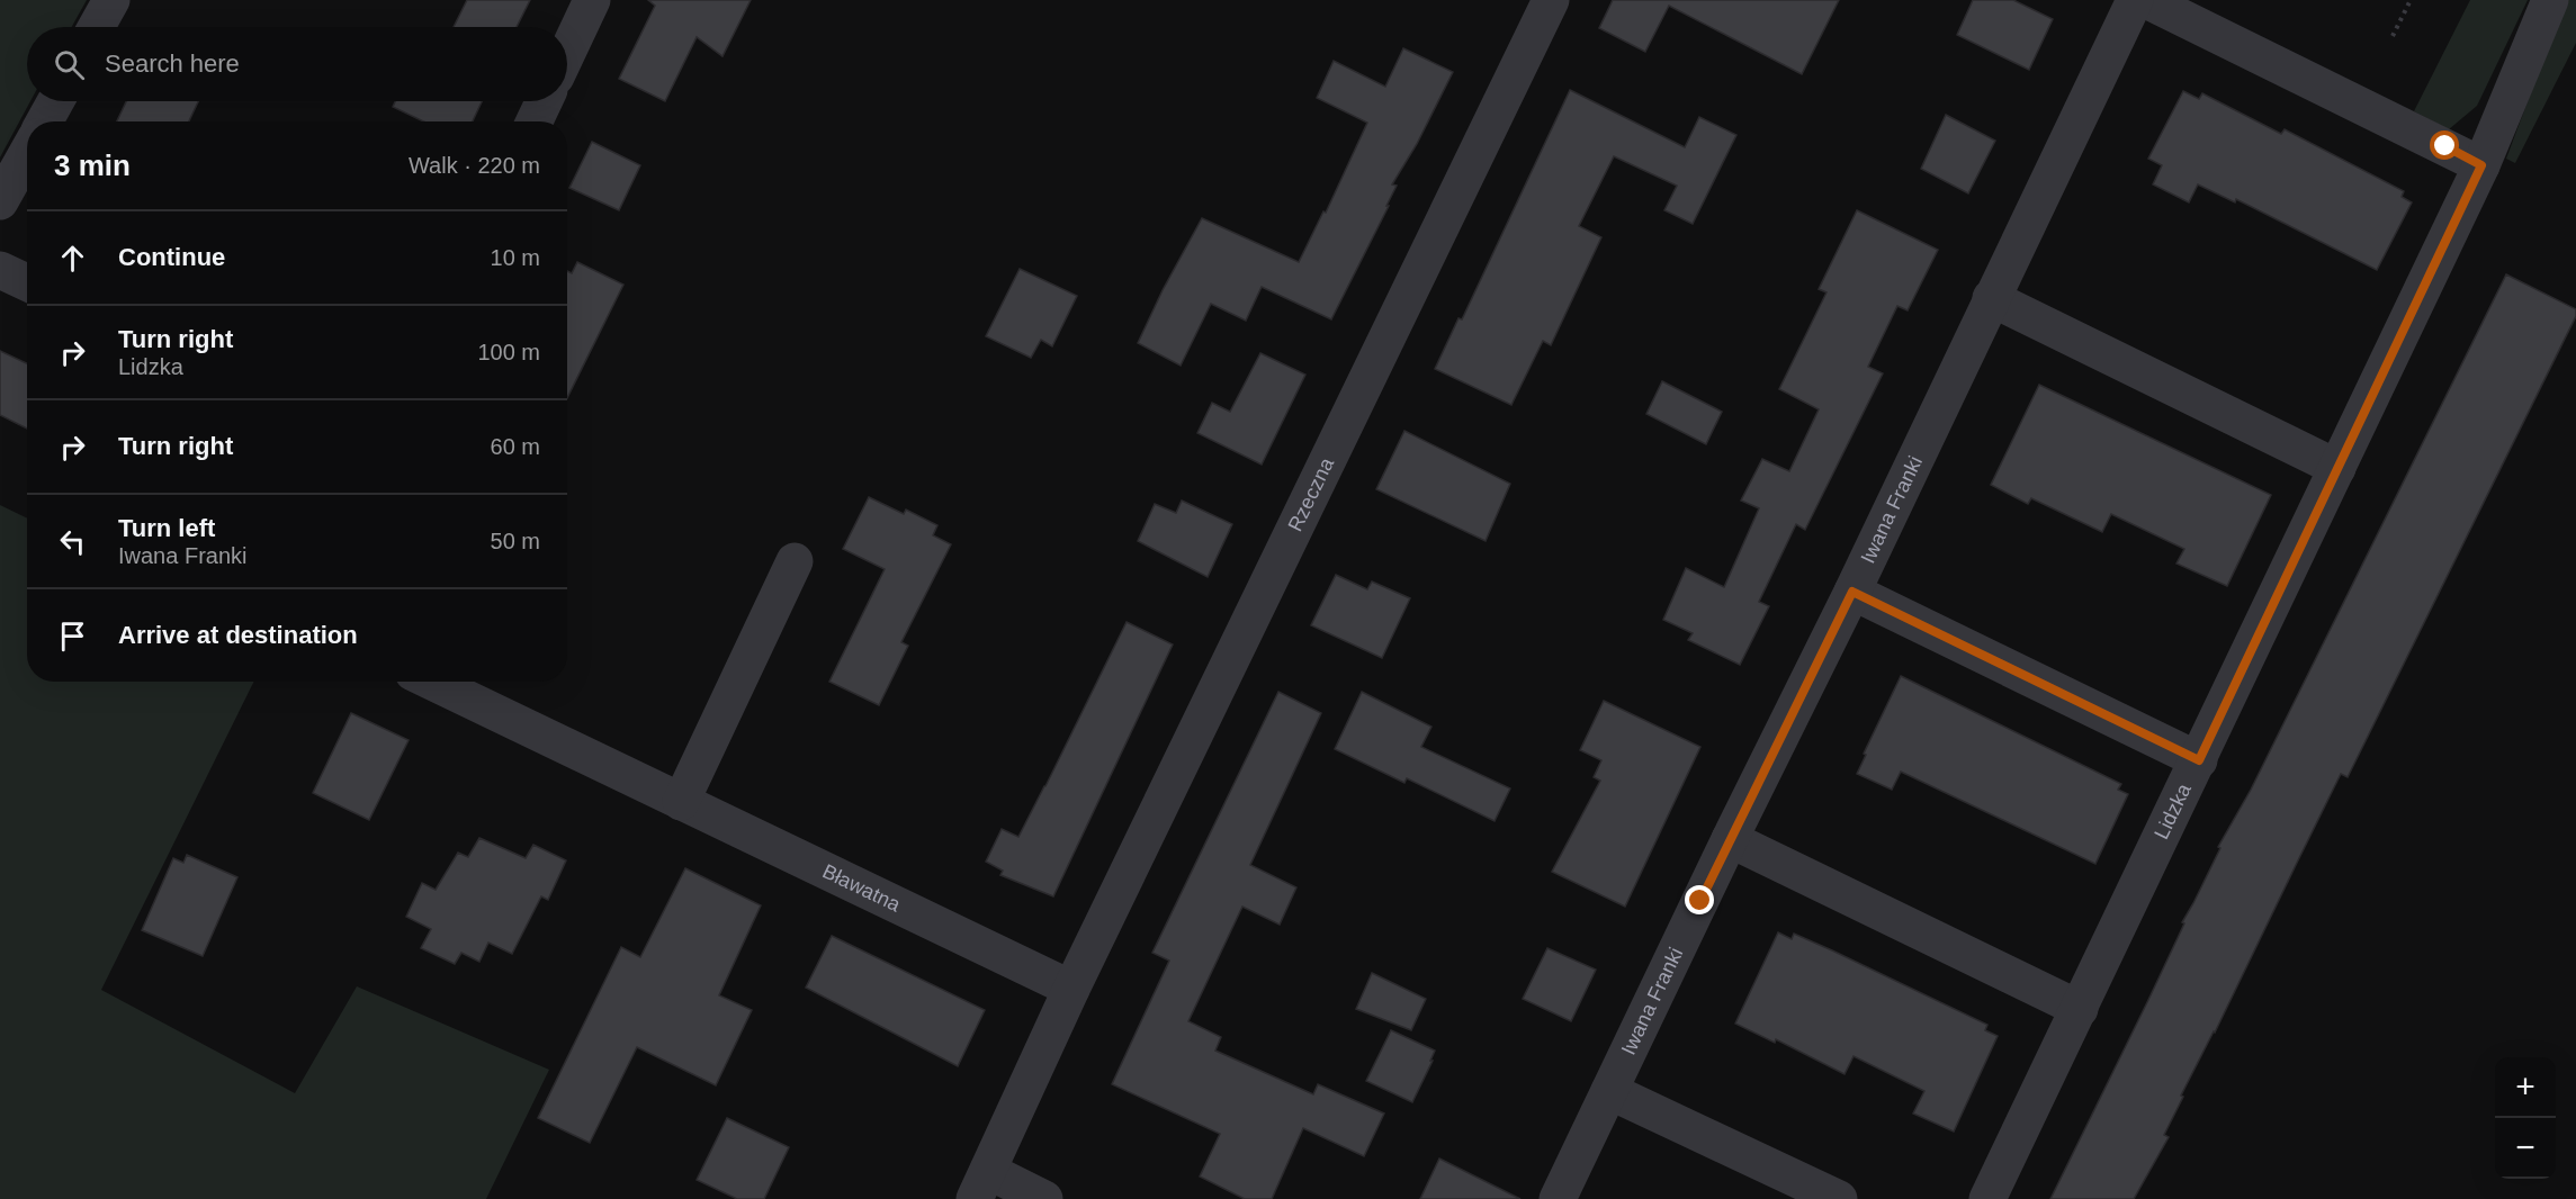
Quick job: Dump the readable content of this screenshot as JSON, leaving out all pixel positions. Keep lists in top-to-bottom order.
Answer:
{
  "streets": {
    "street": [
      "Rzeczna",
      "Iwana Franki",
      "Lidzka",
      "Bławatna"
    ]
  },
  "crossings": [
    ["Rzeczna", "Bławatna"]
  ],
  "page": {
    "search": "Search here",
    "heading": ["3 min", "Walk · 220 m"],
    "list": [
      ["Continue", "10 m"],
      ["Turn right", "Lidzka", "100 m"],
      ["Turn right", "60 m"],
      ["Turn left", "Iwana Franki", "50 m"],
      "Arrive at destination"
    ],
    "map_buttons": ["+", "−"]
  }
}
